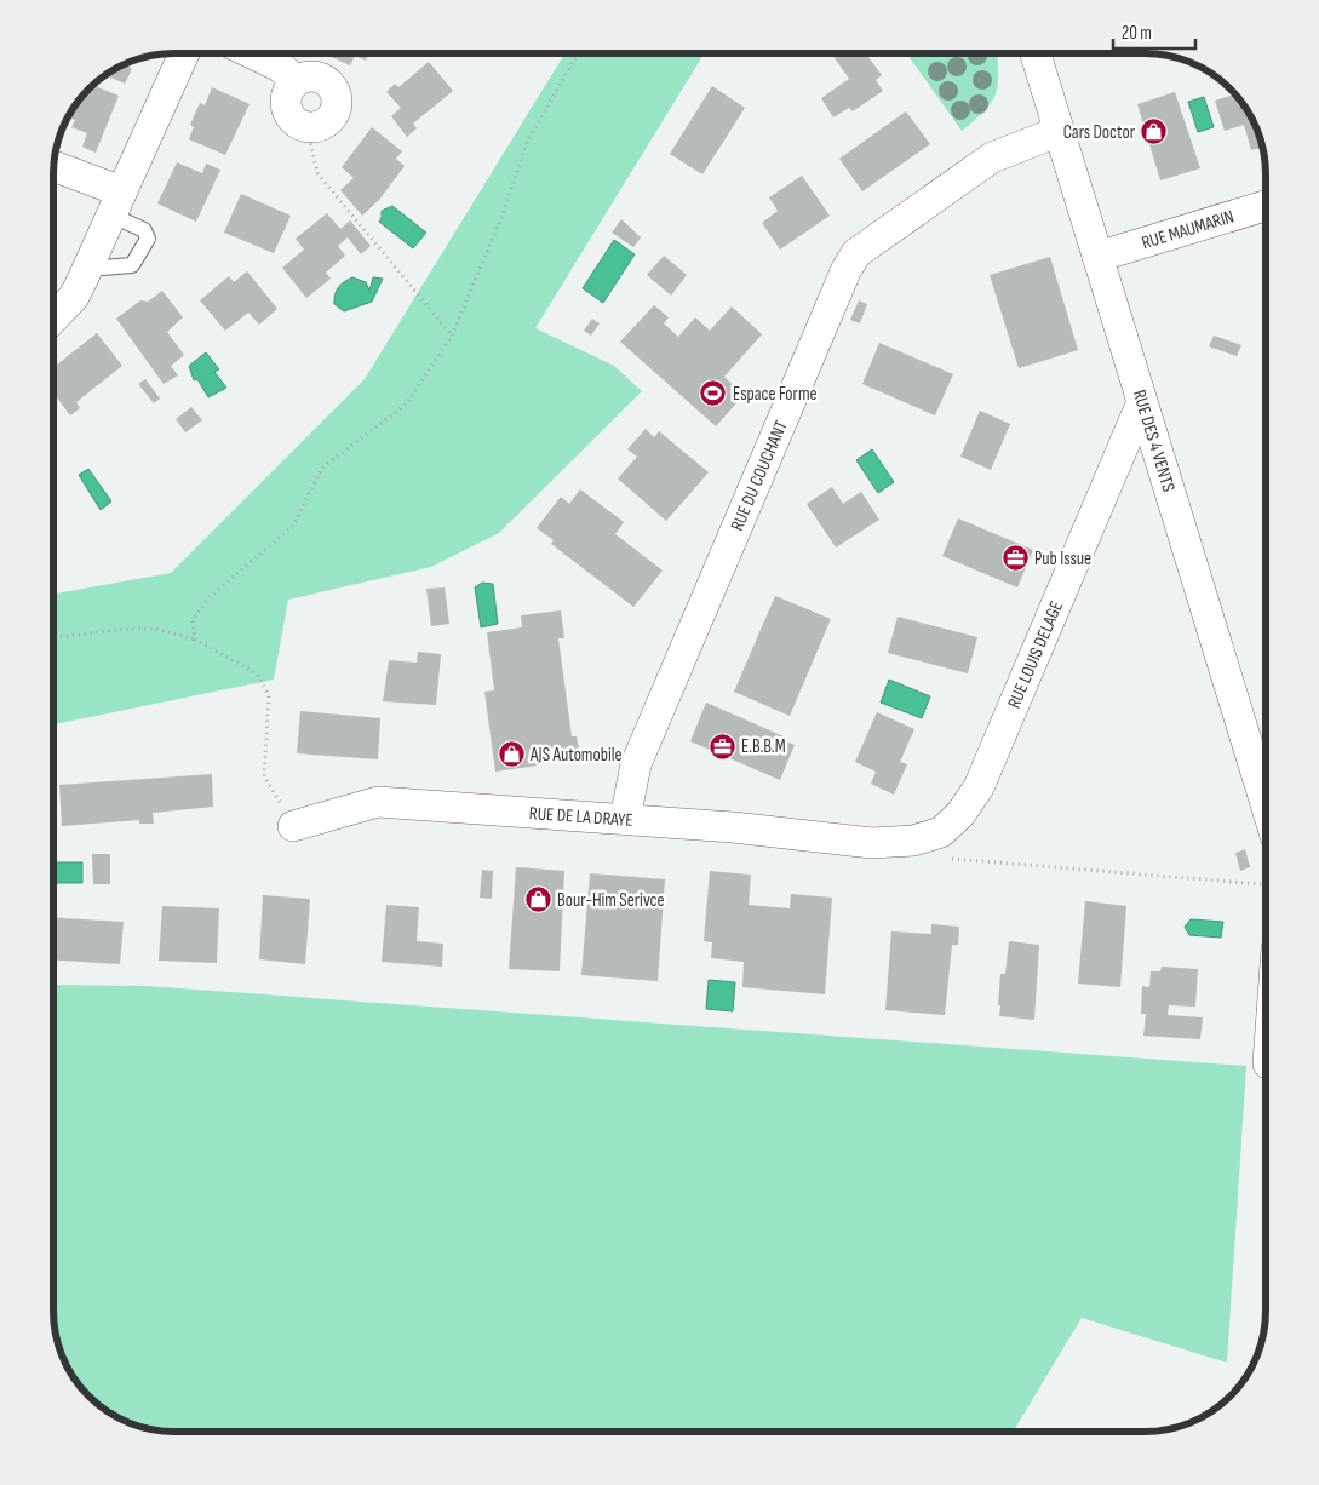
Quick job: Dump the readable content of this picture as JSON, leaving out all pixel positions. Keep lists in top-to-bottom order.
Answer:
{
  "streets": {
    "street": [
      "RUE MAUMARIN",
      "RUE DES 4 VENTS",
      "RUE DU COUCHANT",
      "RUE LOUIS DELAGE",
      "RUE DE LA DRAYE"
    ]
  },
  "crossings": [
    ["RUE MAUMARIN", "RUE DES 4 VENTS"],
    ["RUE DES 4 VENTS", "RUE DU COUCHANT"],
    ["RUE DES 4 VENTS", "RUE LOUIS DELAGE"],
    ["RUE DU COUCHANT", "RUE DE LA DRAYE"],
    ["RUE LOUIS DELAGE", "RUE DE LA DRAYE"]
  ],
  "places": {
    "shop": ["Cars Doctor", "AJS Automobile", "Bour-Him Serivce"],
    "sports": ["Espace Forme"],
    "office": ["Pub Issue", "E.B.B.M"]
  },
  "scale_bar": "20 m"
}
